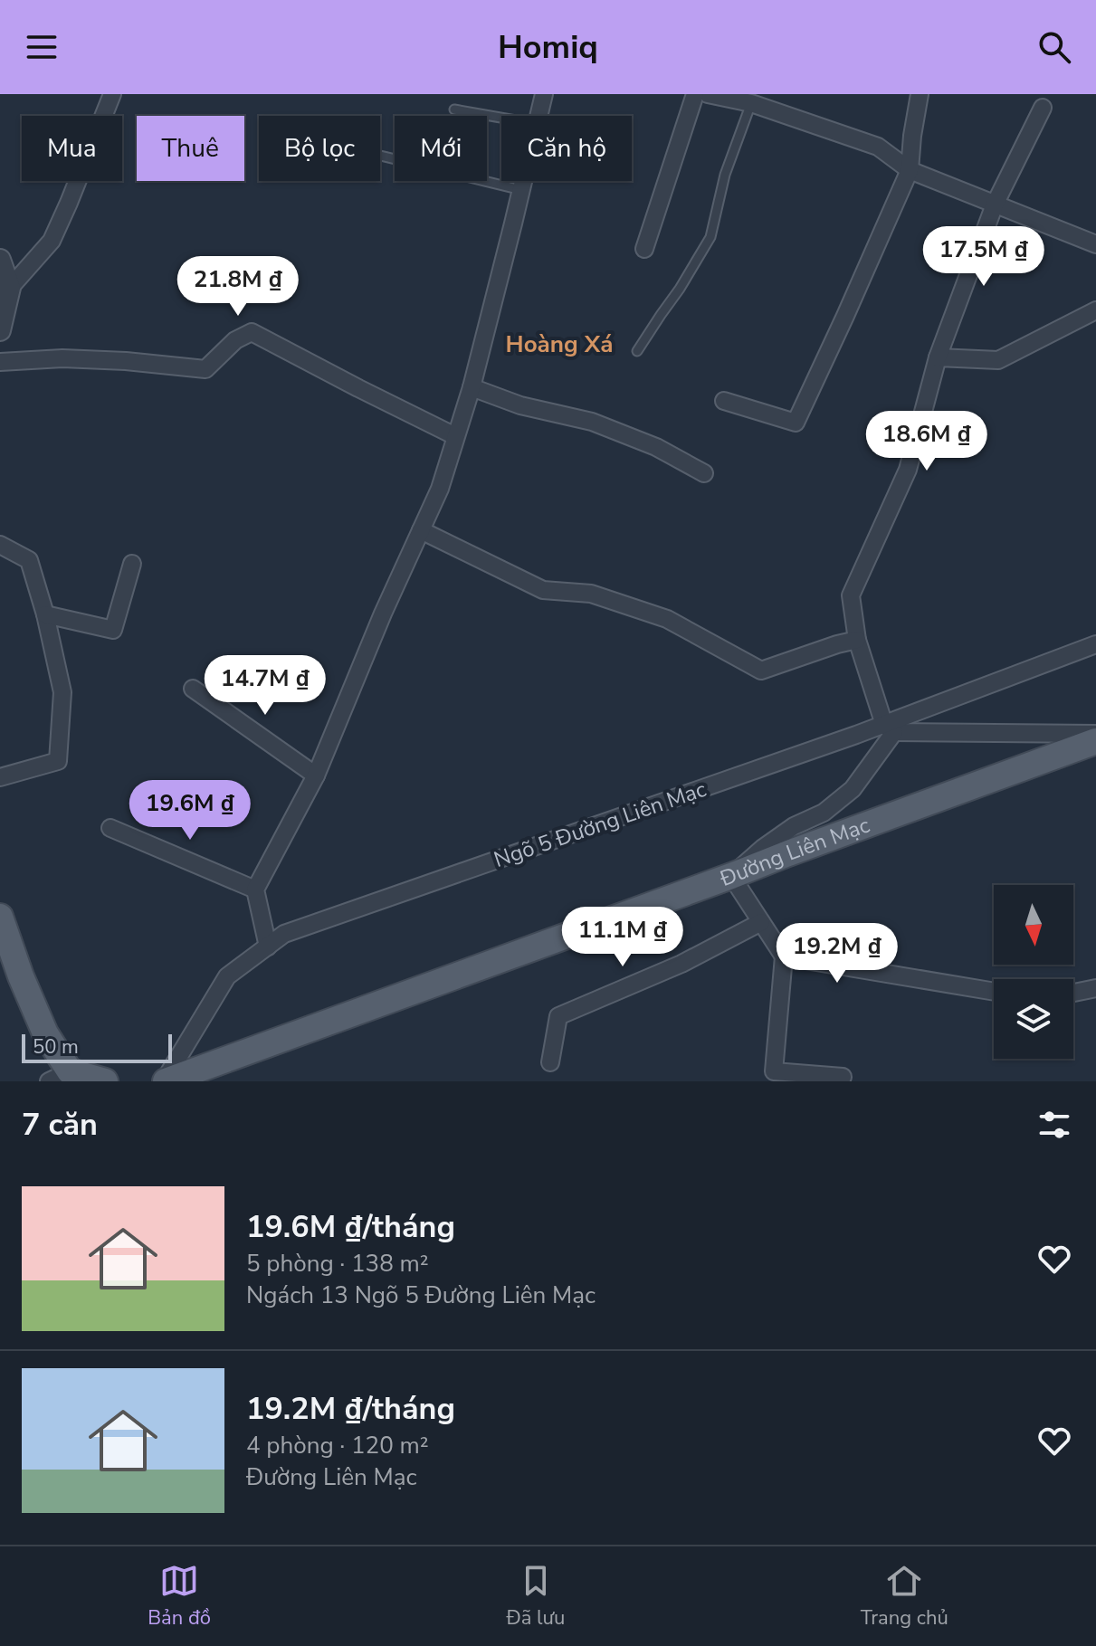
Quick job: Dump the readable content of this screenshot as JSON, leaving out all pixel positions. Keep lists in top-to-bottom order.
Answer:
{
  "streets": {
    "main road": ["Đường Liên Mạc"],
    "street": ["Ngõ 5 Đường Liên Mạc"]
  },
  "crossings": [
    ["Ngõ 5 Đường Liên Mạc", "Đường Liên Mạc"]
  ],
  "districts": ["Hoàng Xá"],
  "scale_bar": "50 m",
  "north": "bottom",
  "page": {
    "header": "Homiq",
    "chip": [
      "Mua",
      "Thuê",
      "Bộ lọc",
      "Mới",
      "Căn hộ"
    ],
    "price": [
      "17.5M ₫",
      "21.8M ₫",
      "18.6M ₫",
      "14.7M ₫",
      "19.6M ₫",
      "11.1M ₫",
      "19.2M ₫"
    ],
    "scale": "50 m",
    "heading": "7 căn",
    "list": [
      {
        "name": "19.6M ₫/tháng",
        "note": "5 phòng · 138 m² · Ngách 13 Ngõ 5 Đường Liên Mạc"
      },
      {
        "name": "19.2M ₫/tháng",
        "note": "4 phòng · 120 m² · Đường Liên Mạc"
      }
    ],
    "tabs": ["Bản đồ", "Đã lưu", "Trang chủ"]
  }
}
